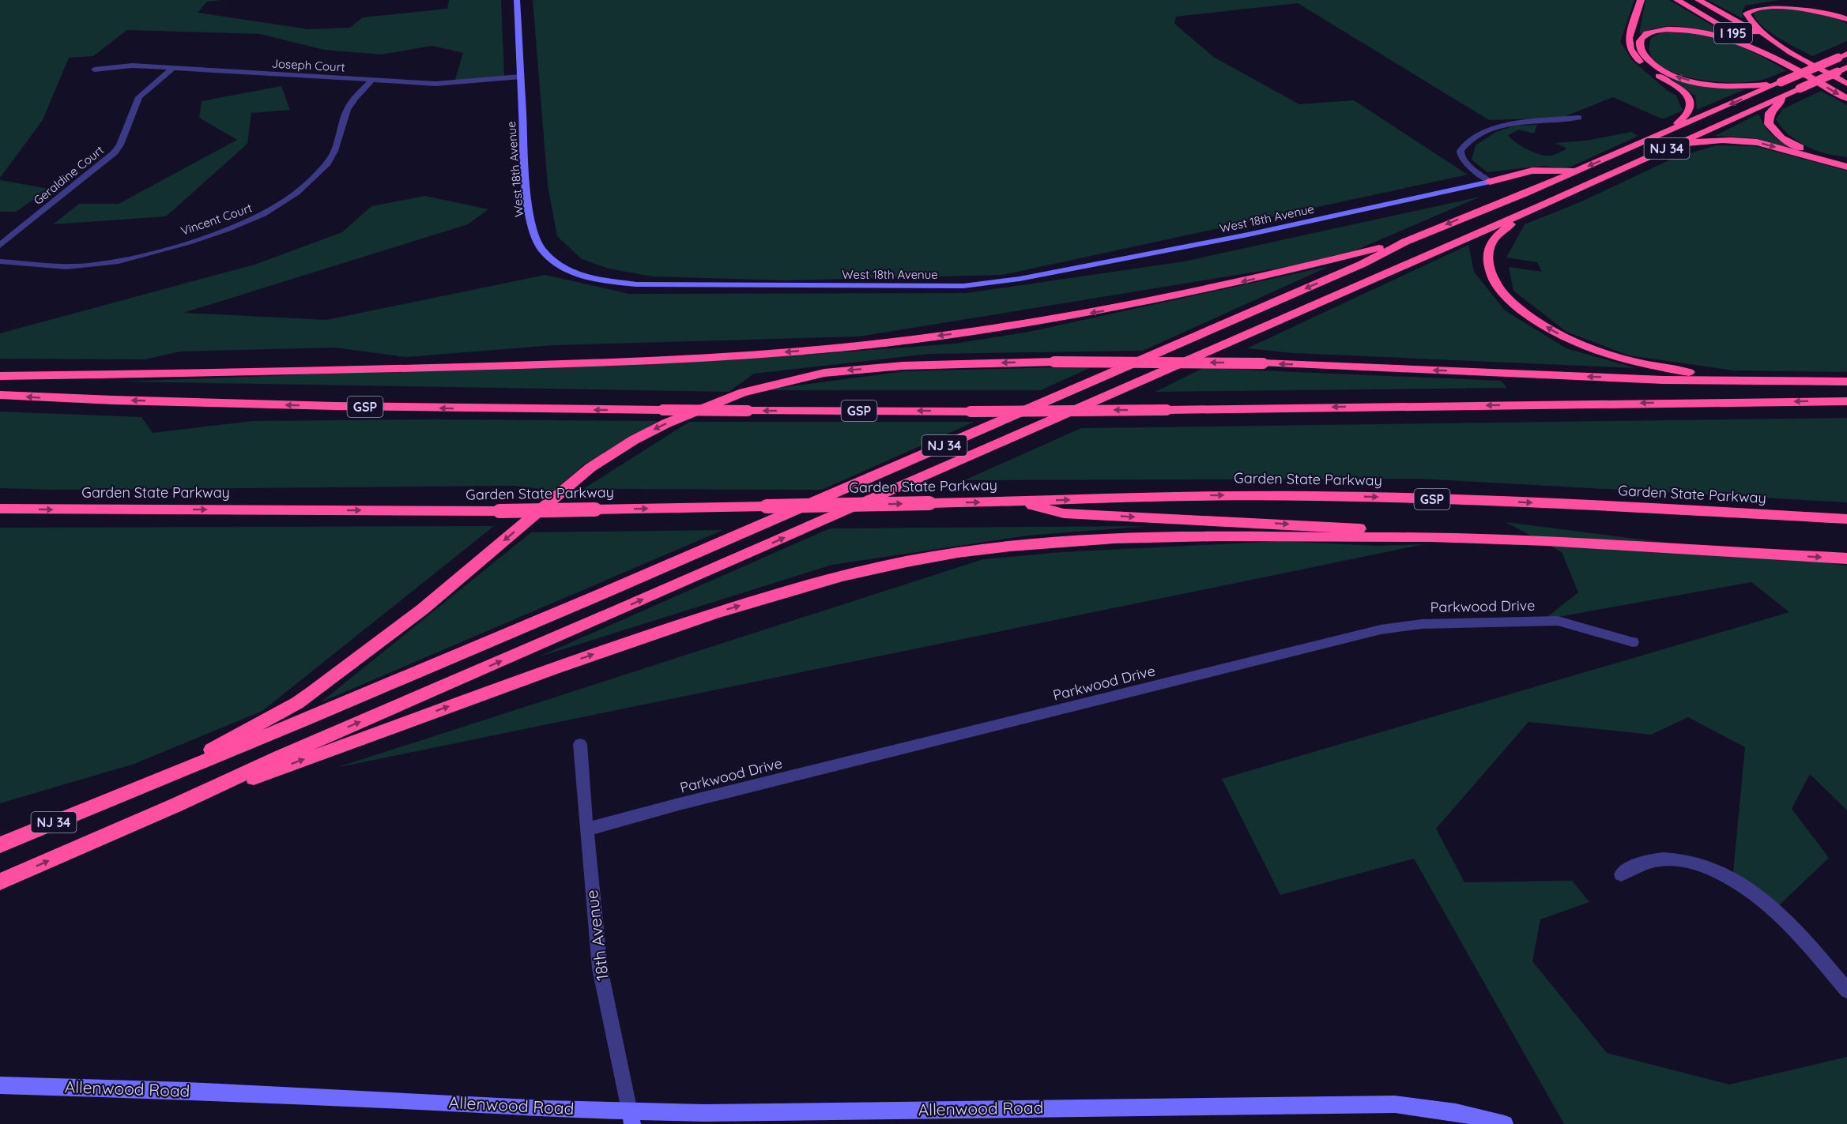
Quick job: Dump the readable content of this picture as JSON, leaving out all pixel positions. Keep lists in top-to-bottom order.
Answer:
{
  "streets": {
    "highway": [
      "I 195",
      "NJ 34",
      "GSP",
      "Garden State Parkway"
    ],
    "street": [
      "Joseph Court",
      "West 18th Avenue",
      "Geraldine Court",
      "Vincent Court",
      "Parkwood Drive",
      "18th Avenue",
      "Allenwood Road"
    ]
  },
  "crossings": [
    ["Joseph Court", "West 18th Avenue"],
    ["Joseph Court", "Geraldine Court"],
    ["Joseph Court", "Vincent Court"],
    ["Parkwood Drive", "18th Avenue"],
    ["18th Avenue", "Allenwood Road"]
  ]
}
